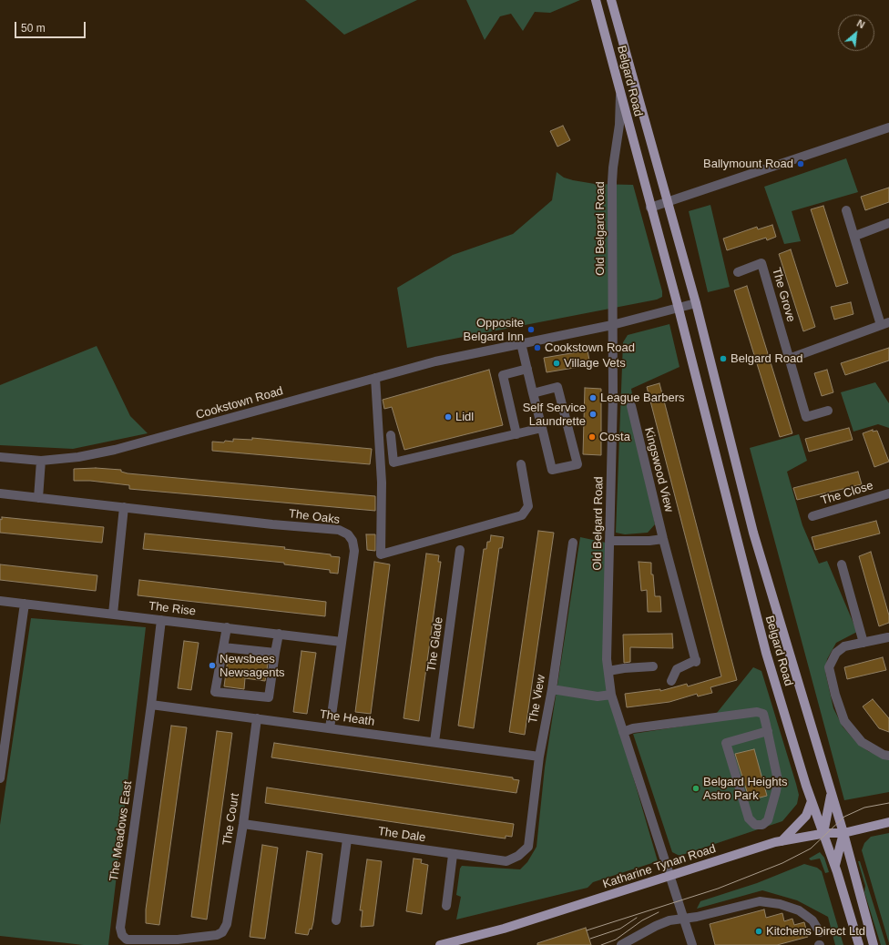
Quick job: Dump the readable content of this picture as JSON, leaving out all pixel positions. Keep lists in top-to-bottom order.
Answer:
{
  "streets": {
    "main road": ["Belgard Road", "Katharine Tynan Road"],
    "street": [
      "Old Belgard Road",
      "The Grove",
      "Cookstown Road",
      "Kingswood View",
      "The Close",
      "The Oaks",
      "The Rise",
      "The Glade",
      "The View",
      "The Heath",
      "The Court",
      "The Meadows East",
      "The Dale"
    ]
  },
  "crossings": [
    ["Belgard Road", "Old Belgard Road"],
    ["Belgard Road", "Cookstown Road"],
    ["Belgard Road", "Katharine Tynan Road"],
    ["Old Belgard Road", "Cookstown Road"],
    ["Old Belgard Road", "Katharine Tynan Road"],
    ["The Oaks", "The Rise"],
    ["The Oaks", "The Heath"],
    ["The Rise", "The Meadows East"],
    ["The Glade", "The Heath"],
    ["The View", "The Heath"],
    ["The View", "The Dale"],
    ["The Heath", "The Court"],
    ["The Heath", "The Meadows East"],
    ["The Court", "The Meadows East"],
    ["The Court", "The Dale"]
  ],
  "places": [
    "Ballymount Road",
    "Opposite Belgard Inn",
    "Cookstown Road",
    "Belgard Road",
    "Village Vets",
    "League Barbers",
    "Self Service Laundrette",
    "Lidl",
    "Costa",
    "Newsbees Newsagents",
    "Belgard Heights Astro Park",
    "Kitchens Direct Ltd"
  ],
  "scale_bar": "50 m",
  "north": "top right"
}
